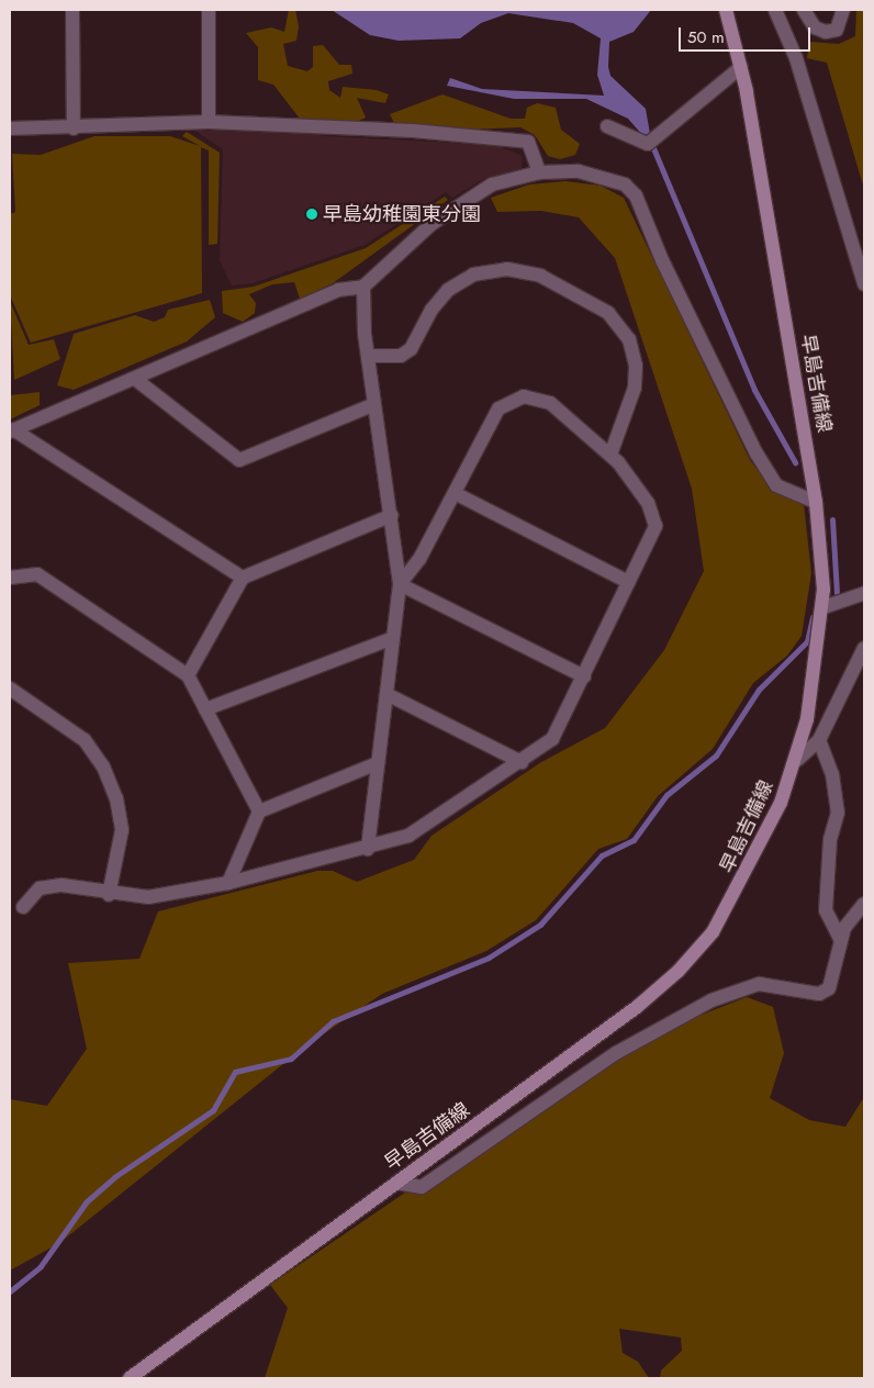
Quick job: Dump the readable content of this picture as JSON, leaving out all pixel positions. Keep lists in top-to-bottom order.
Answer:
{
  "streets": {
    "main road": ["早島吉備線"]
  },
  "places": ["早島幼稚園東分園"],
  "scale_bar": "50 m"
}
